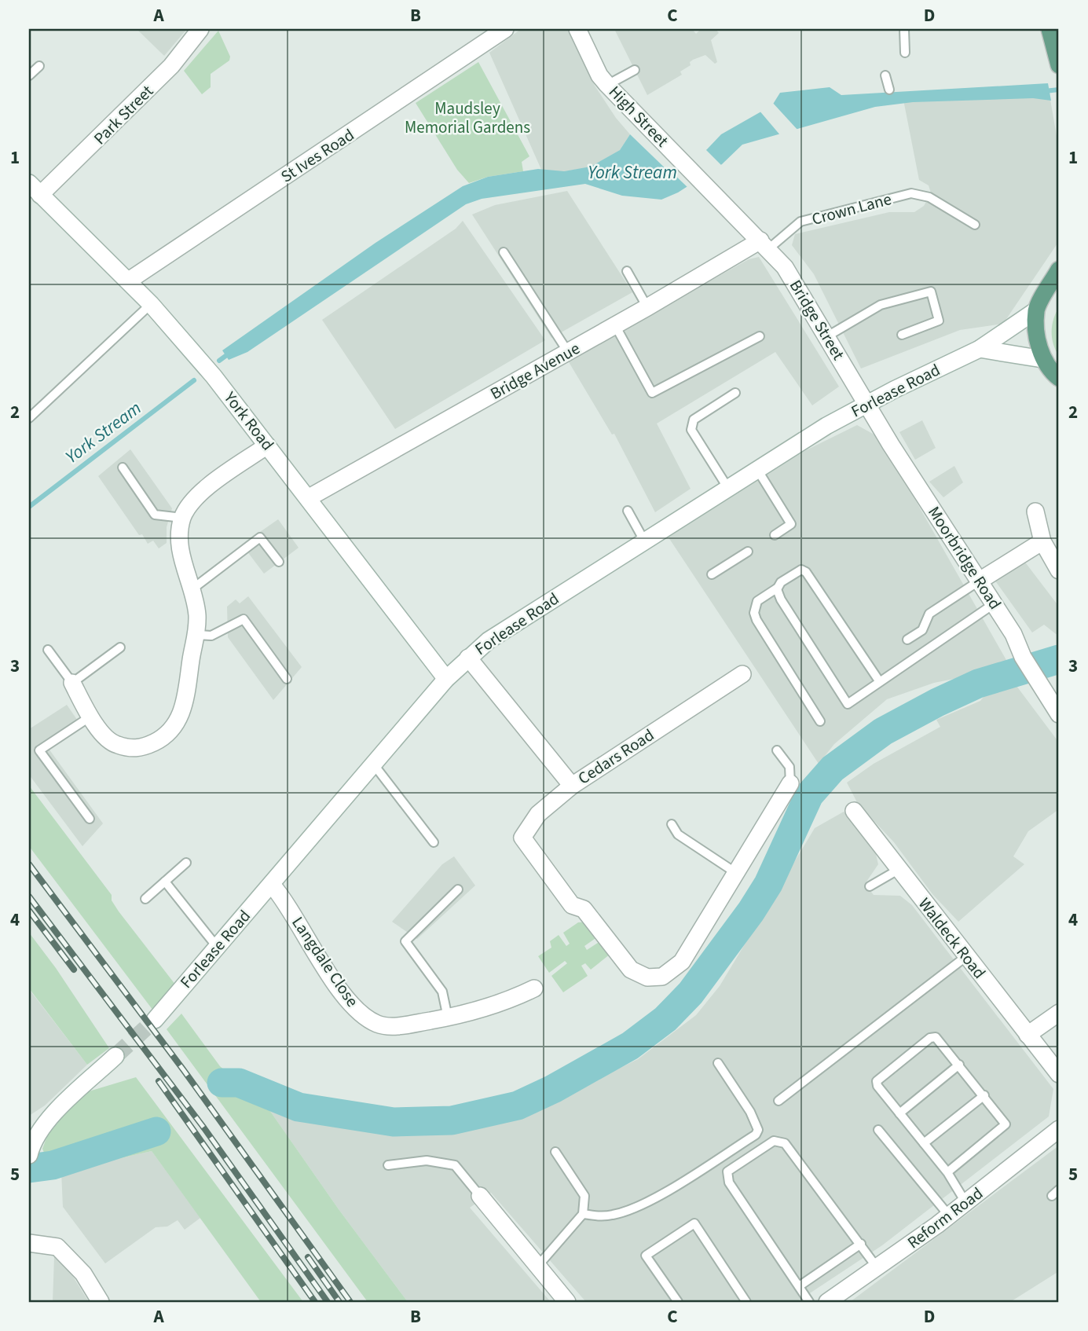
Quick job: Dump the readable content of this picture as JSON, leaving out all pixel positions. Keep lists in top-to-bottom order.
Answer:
{
  "streets": {
    "street": [
      "Park Street",
      "High Street",
      "St Ives Road",
      "Bridge Street",
      "Bridge Avenue",
      "Forlease Road",
      "York Road",
      "Moorbridge Road",
      "Cedars Road",
      "Waldeck Road",
      "Langdale Close",
      "Reform Road"
    ],
    "lane": ["Crown Lane"]
  },
  "crossings": [
    ["Park Street", "York Road"],
    ["High Street", "Crown Lane"],
    ["High Street", "Bridge Street"],
    ["High Street", "Bridge Avenue"],
    ["St Ives Road", "York Road"],
    ["Crown Lane", "Bridge Street"],
    ["Crown Lane", "Bridge Avenue"],
    ["Bridge Street", "Bridge Avenue"],
    ["Bridge Street", "Forlease Road"],
    ["Bridge Street", "Moorbridge Road"],
    ["Bridge Avenue", "York Road"],
    ["Forlease Road", "York Road"],
    ["Forlease Road", "Moorbridge Road"],
    ["Forlease Road", "Cedars Road"],
    ["Forlease Road", "Langdale Close"]
  ],
  "water": ["York Stream"],
  "parks": ["Maudsley Memorial Gardens"],
  "grid": {
    "columns": [
      "A",
      "B",
      "C",
      "D"
    ],
    "rows": [
      "1",
      "2",
      "3",
      "4",
      "5"
    ]
  }
}
